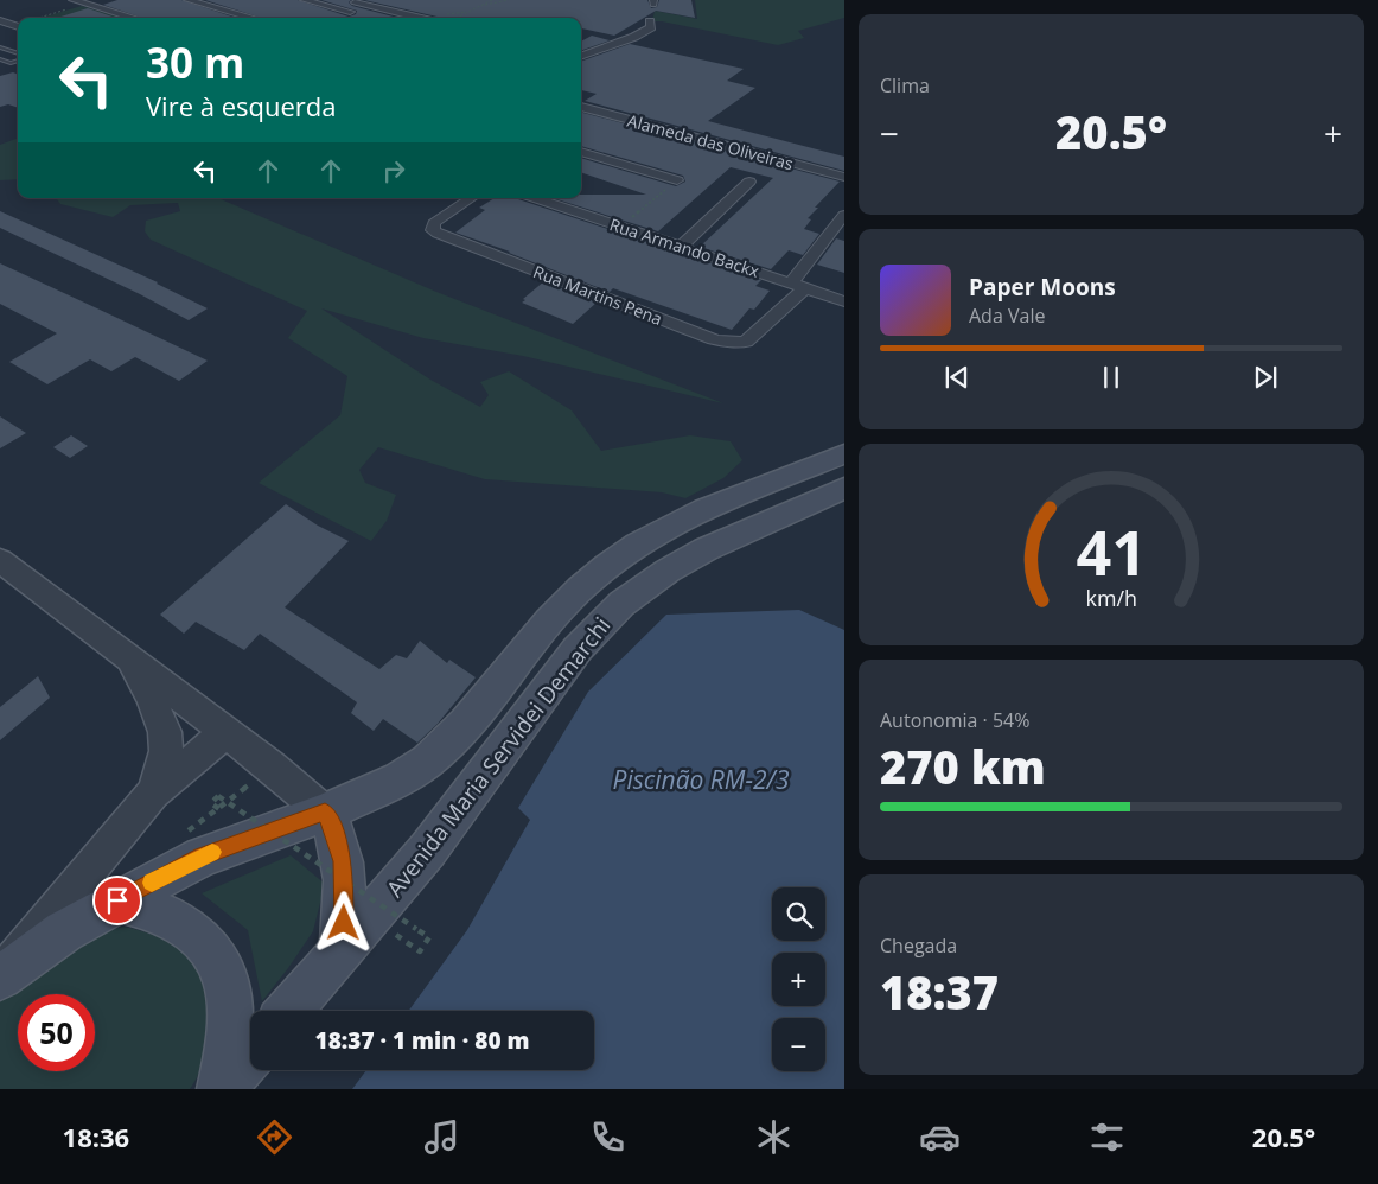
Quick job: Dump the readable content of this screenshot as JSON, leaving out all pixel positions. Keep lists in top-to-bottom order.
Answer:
{
  "streets": {
    "main road": ["Avenida Maria Servidei Demarchi"],
    "street": ["Alameda das Oliveiras", "Rua Armando Backx", "Rua Martins Pena"]
  },
  "crossings": [
    ["Rua Armando Backx", "Rua Martins Pena"]
  ],
  "water": ["Piscinão RM-2/3"],
  "page": {
    "tile": [
      "Clima",
      ["Autonomia · 54%", "270 km"],
      ["Chegada", "18:37"]
    ],
    "turn": ["30 m", "Vire à esquerda"],
    "heat": ["−", "20.5°", "+"],
    "song": ["Paper Moons", "Ada Vale"],
    "map_buttons": ["+", "−"],
    "limit": "50",
    "trip": "18:37 · 1 min · 80 m",
    "tabs": ["18:36", "20.5°"],
    "gauge": ["41", "km/h"]
  }
}
